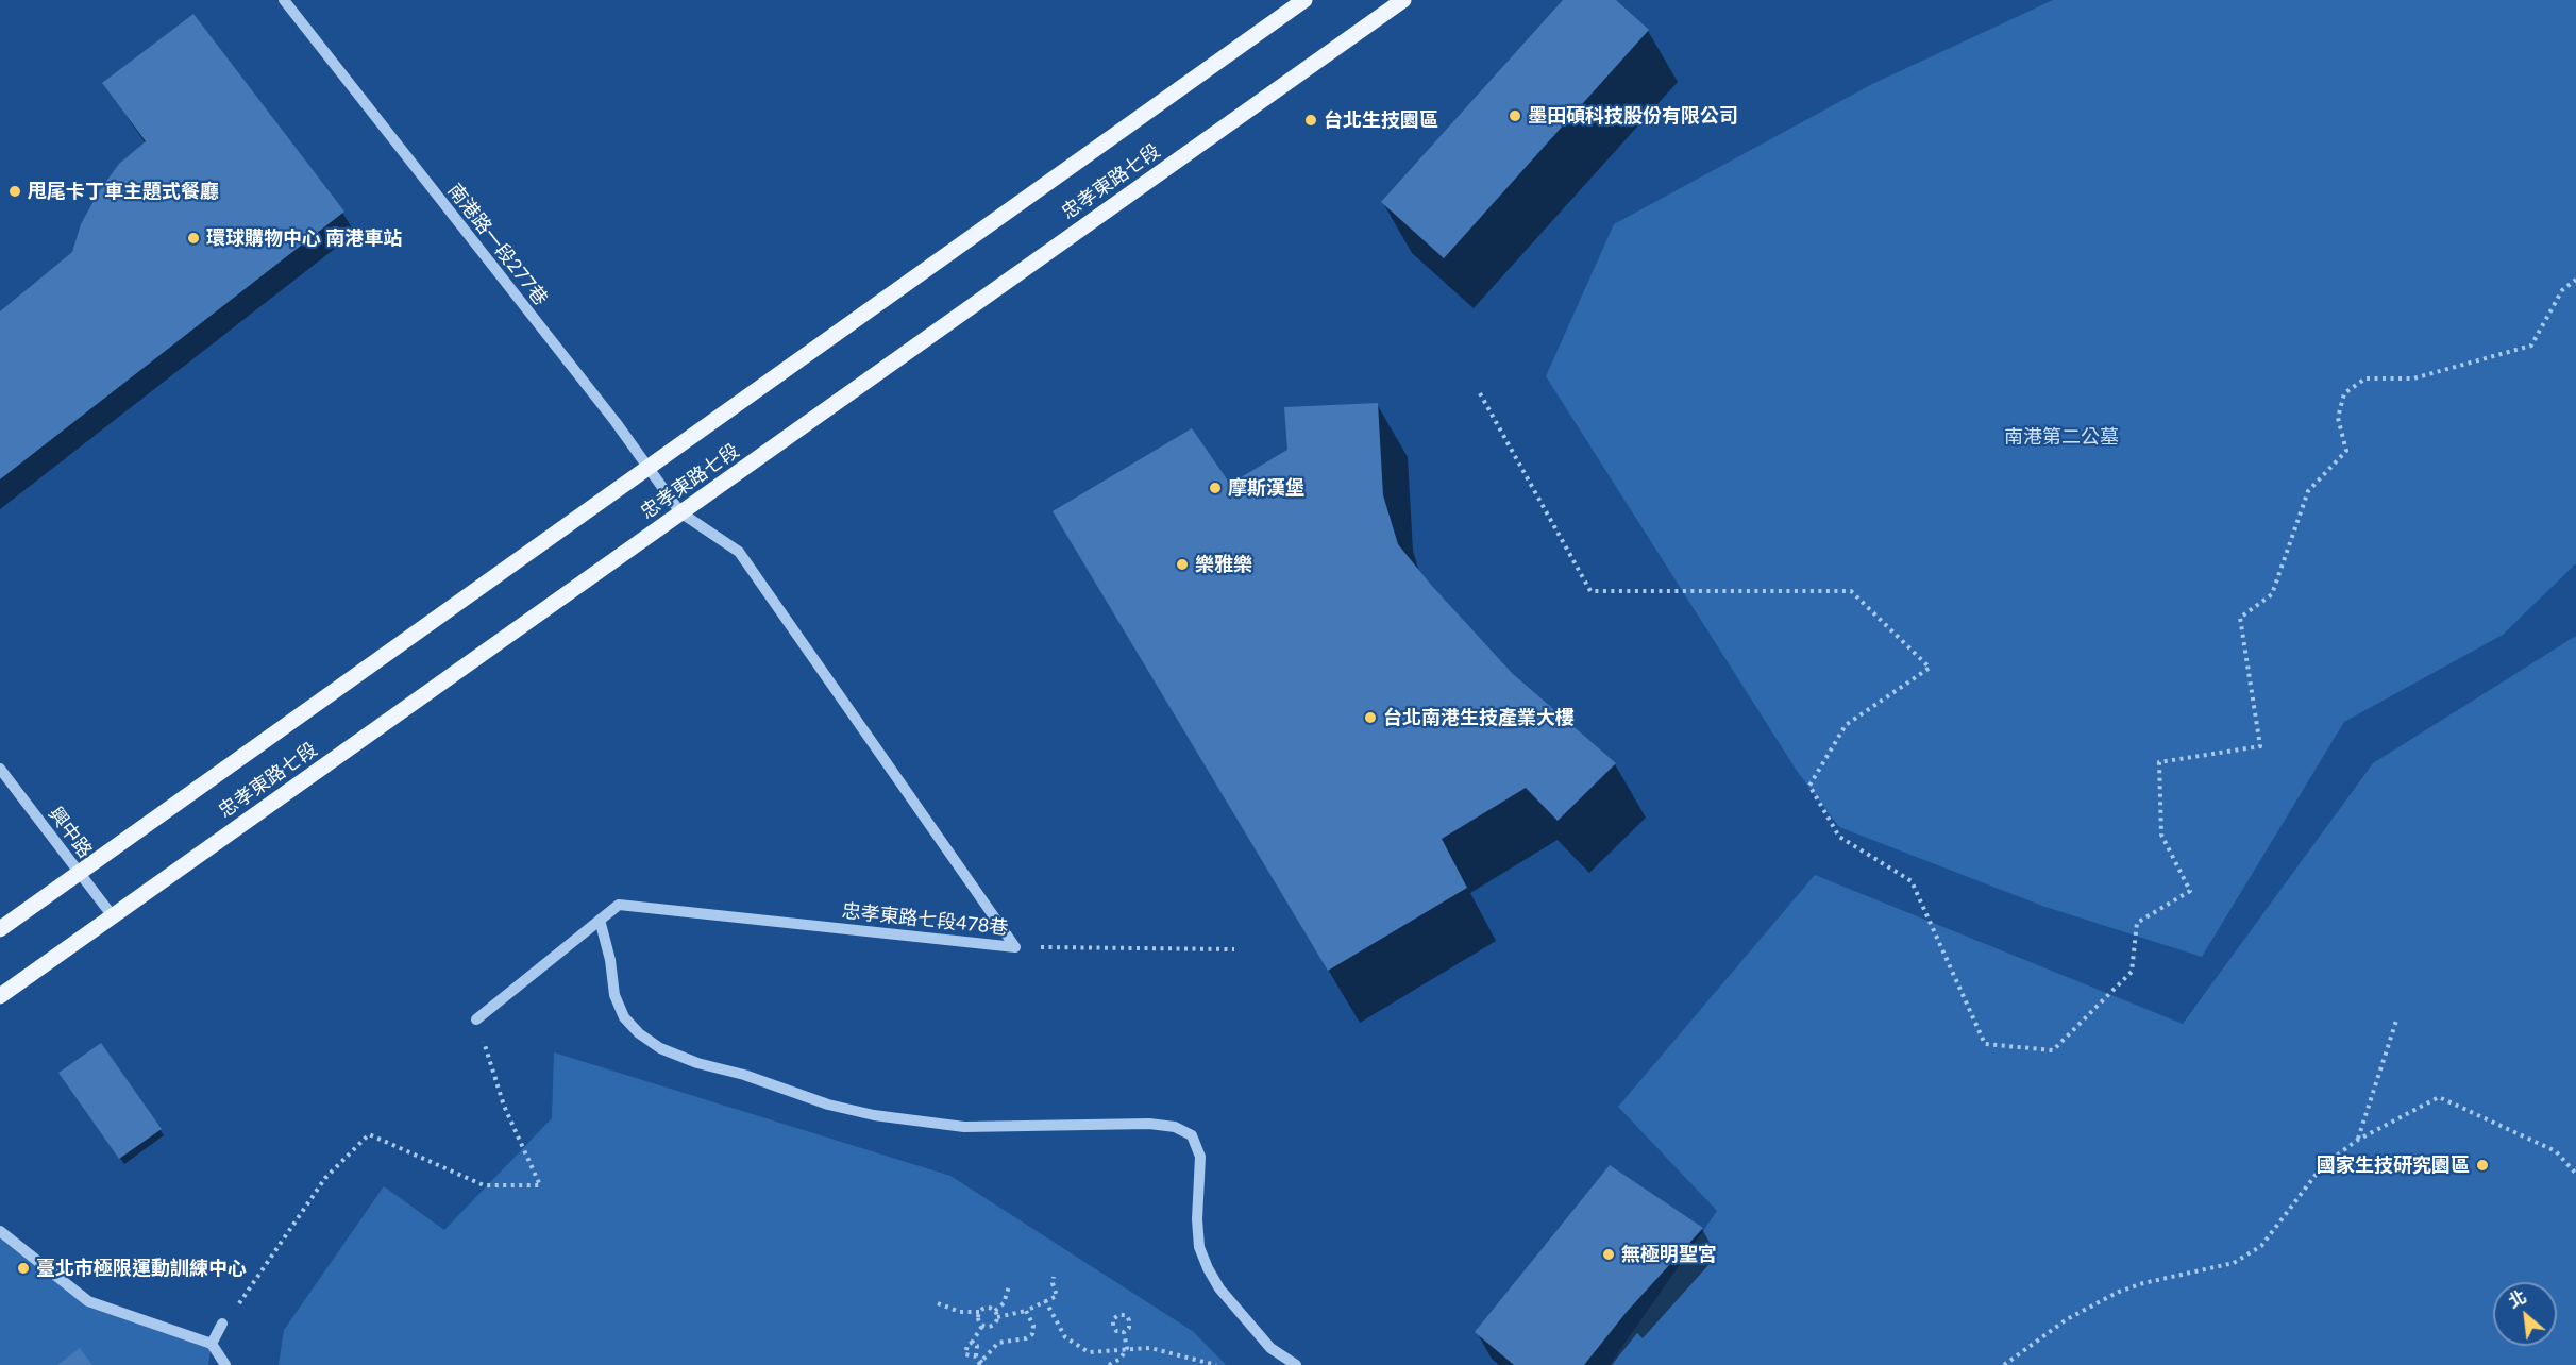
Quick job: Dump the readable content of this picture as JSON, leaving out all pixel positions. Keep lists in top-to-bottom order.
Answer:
{
  "streets": {
    "main road": ["忠孝東路七段"],
    "street": ["南港路一段277巷", "興中路", "忠孝東路七段478巷"]
  },
  "crossings": [
    ["忠孝東路七段", "南港路一段277巷"],
    ["忠孝東路七段", "興中路"],
    ["忠孝東路七段", "忠孝東路七段478巷"],
    ["南港路一段277巷", "忠孝東路七段478巷"]
  ],
  "parks": ["南港第二公墓"],
  "places": [
    "墨田碩科技股份有限公司",
    "台北生技園區",
    "甩尾卡丁車主題式餐廳",
    "環球購物中心 南港車站",
    "摩斯漢堡",
    "樂雅樂",
    "台北南港生技產業大樓",
    "國家生技研究園區",
    "無極明聖宮",
    "臺北市極限運動訓練中心"
  ],
  "north": "top left"
}
